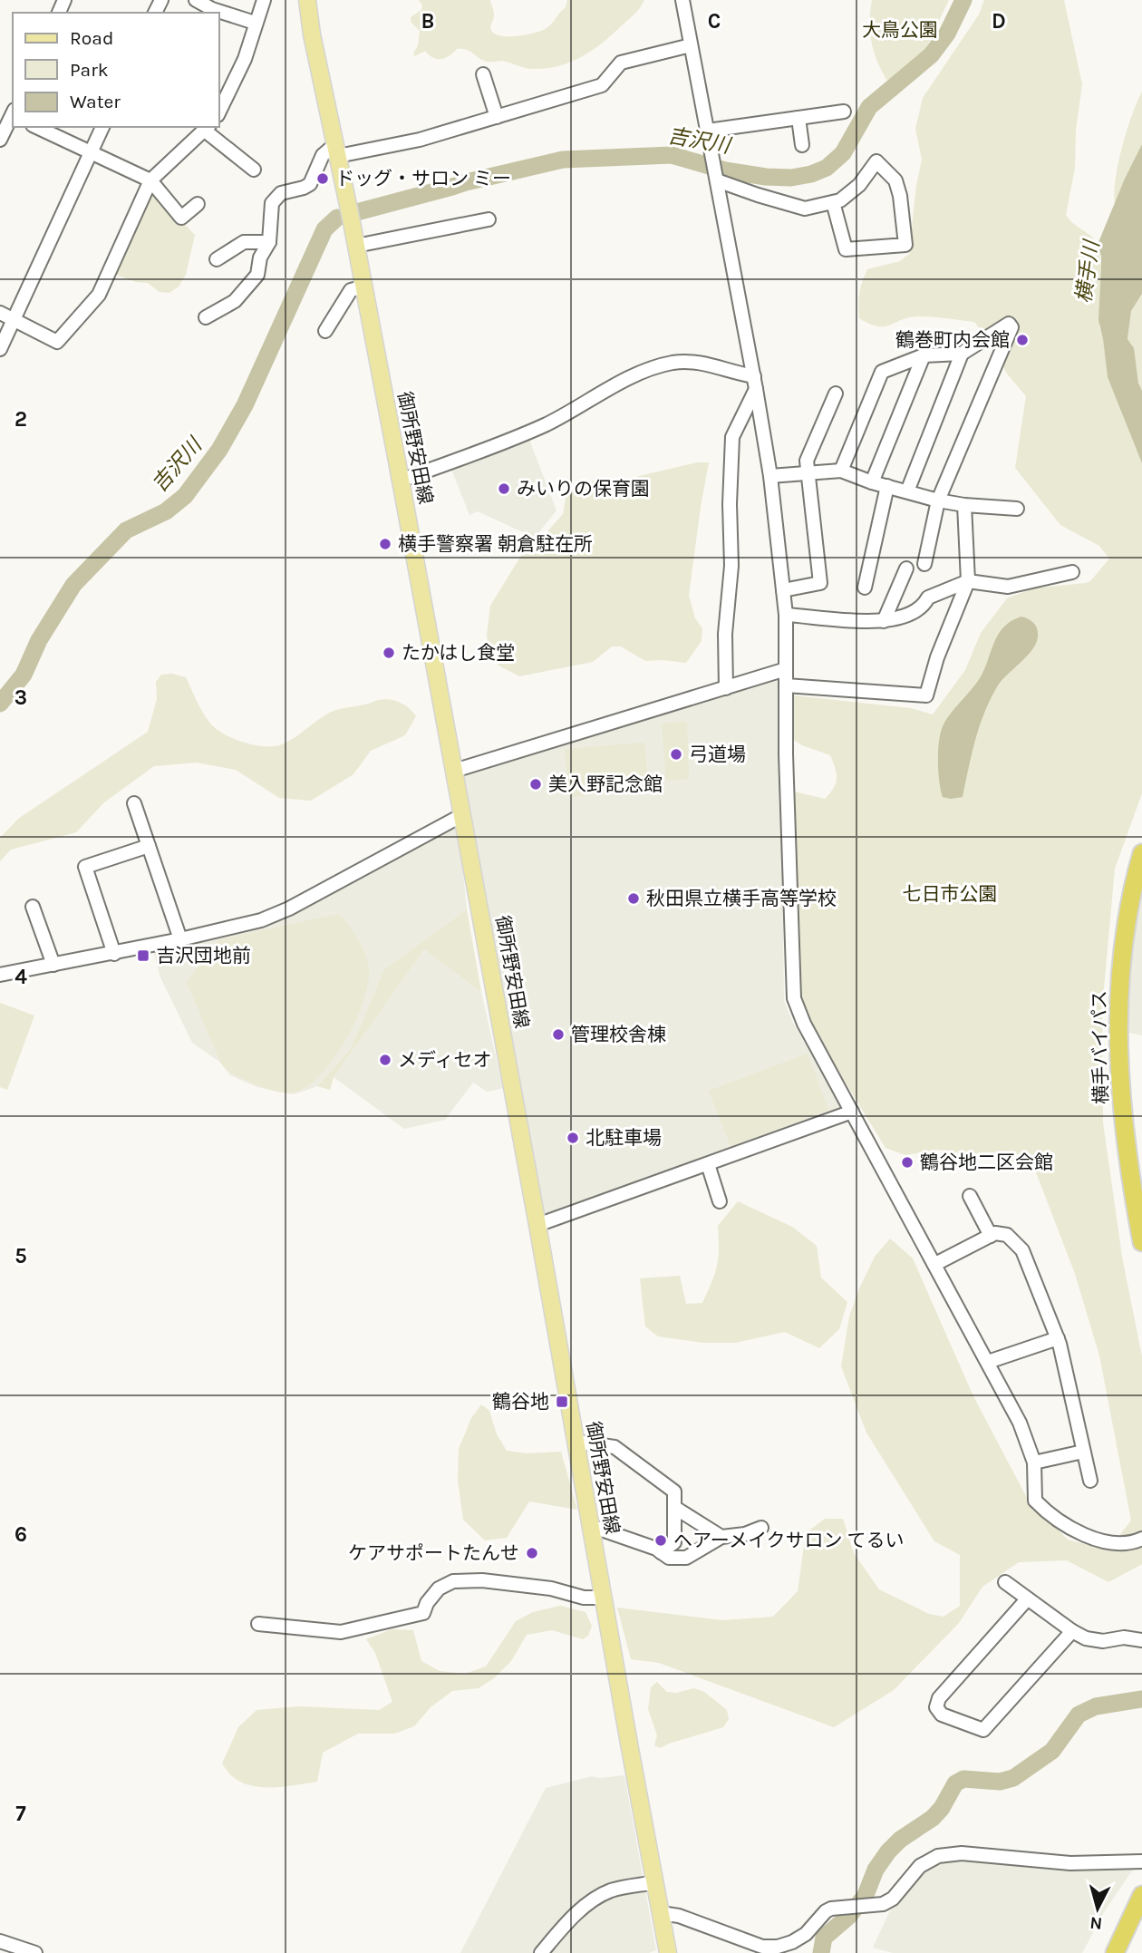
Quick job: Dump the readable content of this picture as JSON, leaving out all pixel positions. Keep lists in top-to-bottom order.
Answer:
{
  "streets": {
    "highway": ["横手バイパス"],
    "main road": ["御所野安田線"]
  },
  "water": ["吉沢川", "横手川"],
  "parks": ["大鳥公園", "七日市公園"],
  "places": {
    "other": [
      "ドッグ・サロン ミー",
      "鶴巻町内会館",
      "みいりの保育園",
      "横手警察署 朝倉駐在所",
      "たかはし食堂",
      "弓道場",
      "美入野記念館",
      "秋田県立横手高等学校",
      "管理校舎棟",
      "メディセオ",
      "北駐車場",
      "鶴谷地二区会館",
      "ヘアーメイクサロン てるい",
      "ケアサポートたんせ"
    ],
    "transit": ["吉沢団地前", "鶴谷地"]
  },
  "legend": ["Road", "Park", "Water"],
  "north": "bottom",
  "grid": {
    "columns": ["B", "C", "D"],
    "rows": [
      "2",
      "3",
      "4",
      "5",
      "6",
      "7"
    ]
  }
}
